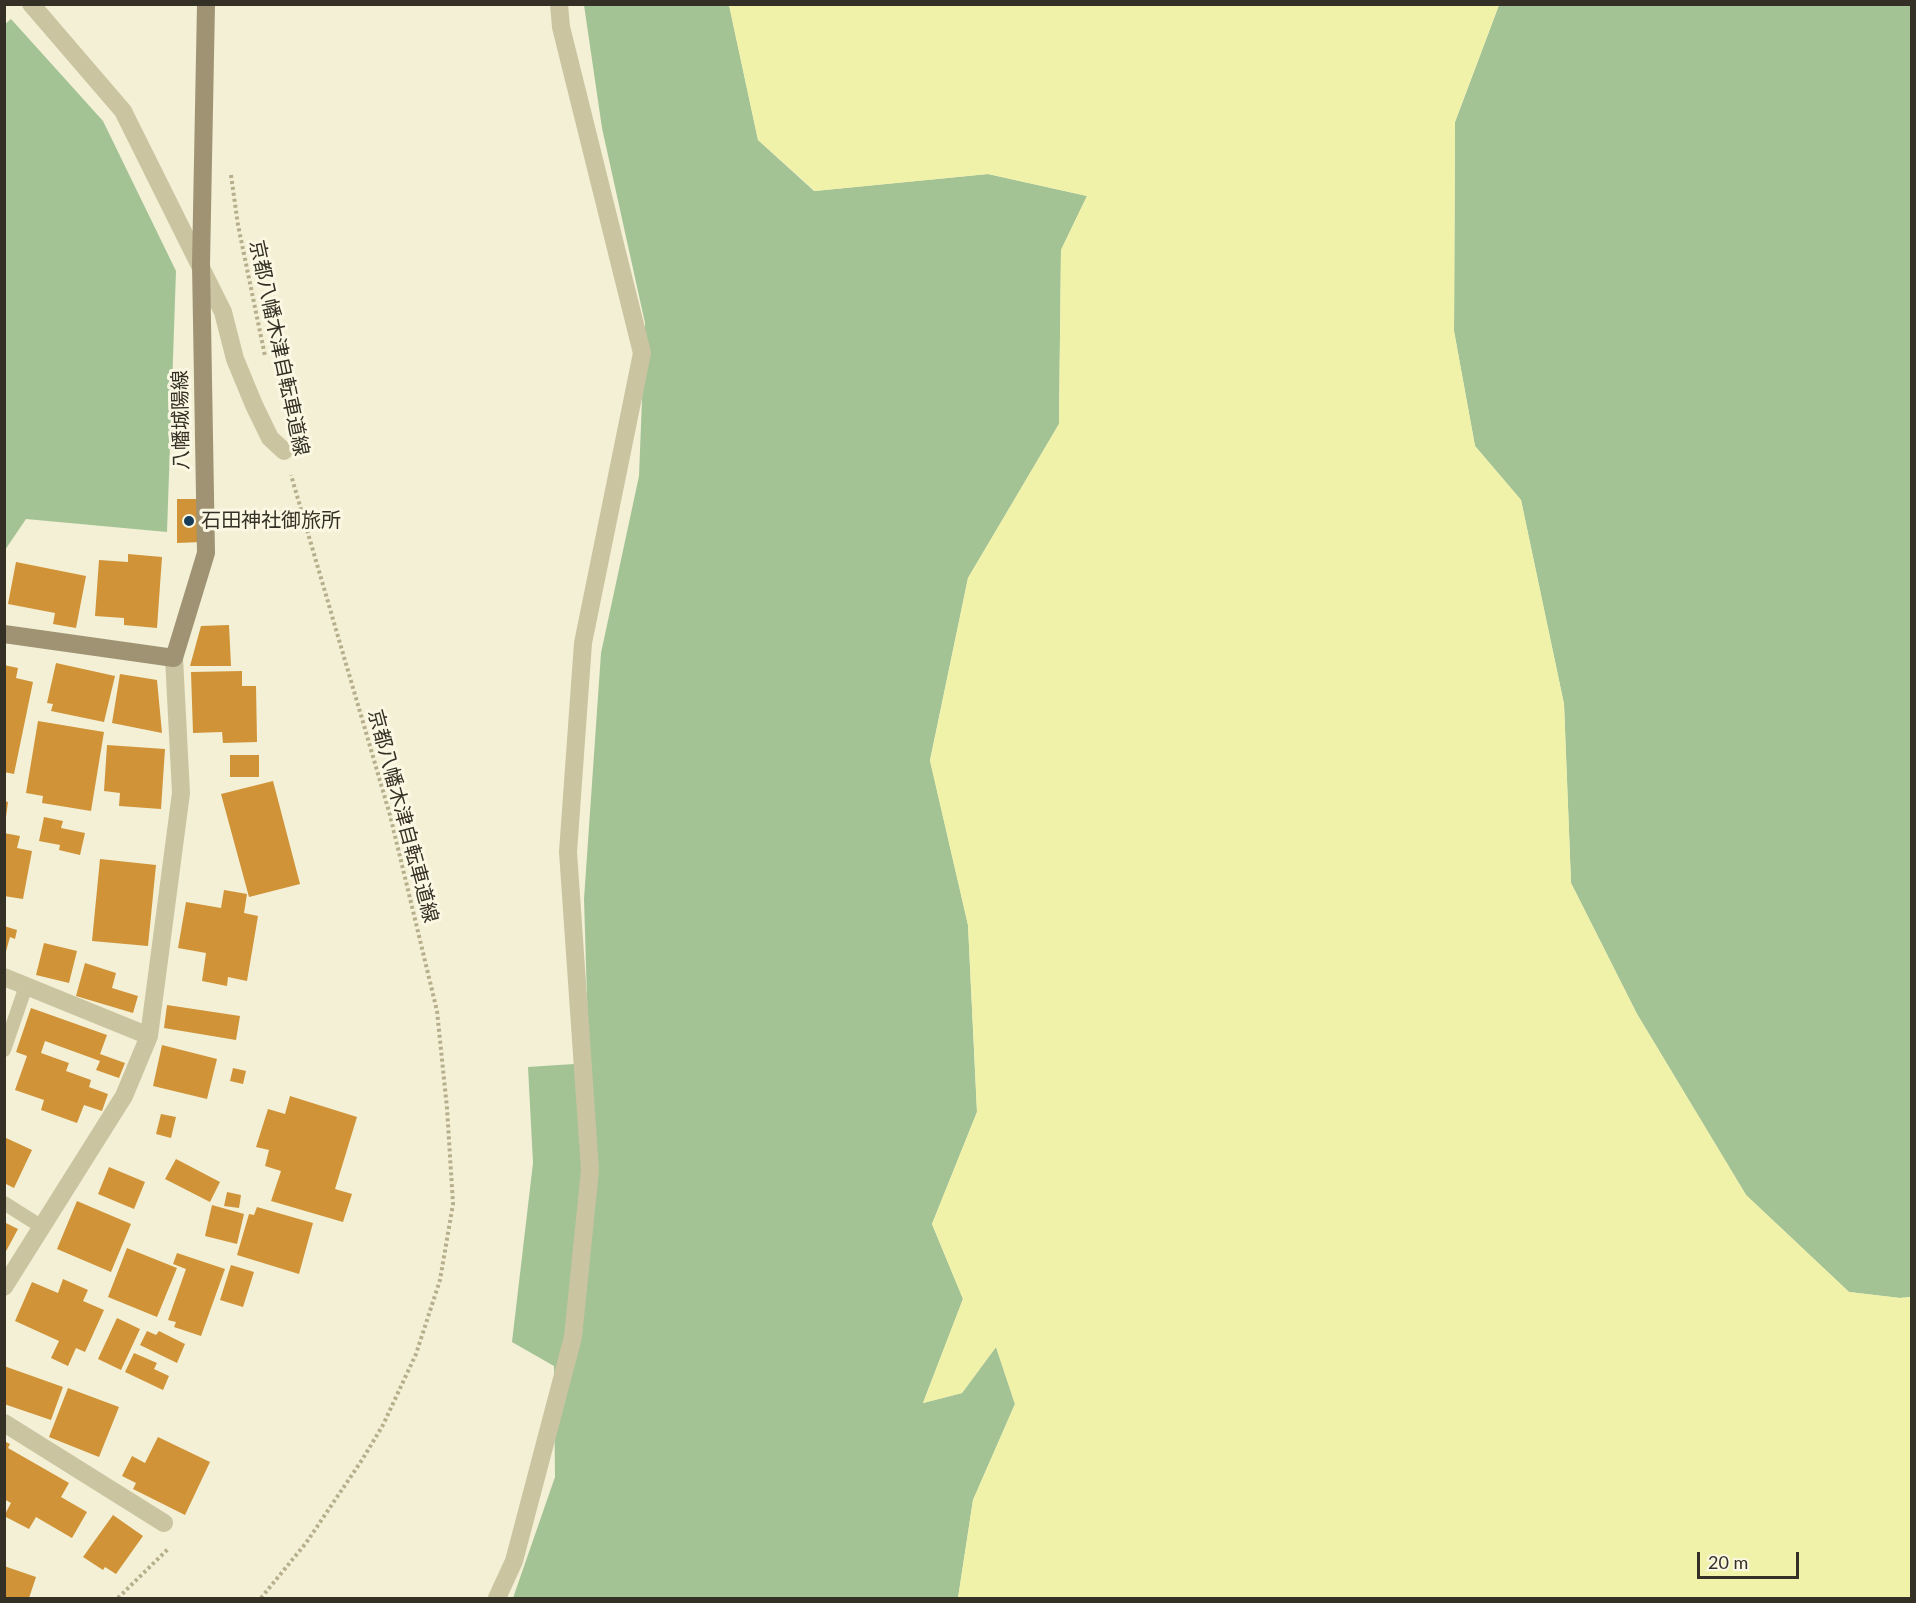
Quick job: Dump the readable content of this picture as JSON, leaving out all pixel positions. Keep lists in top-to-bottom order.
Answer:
{
  "streets": {
    "main road": ["八幡城陽線"],
    "path": ["京都八幡木津自転車道線"]
  },
  "places": ["石田神社御旅所"],
  "scale_bar": "20 m"
}
